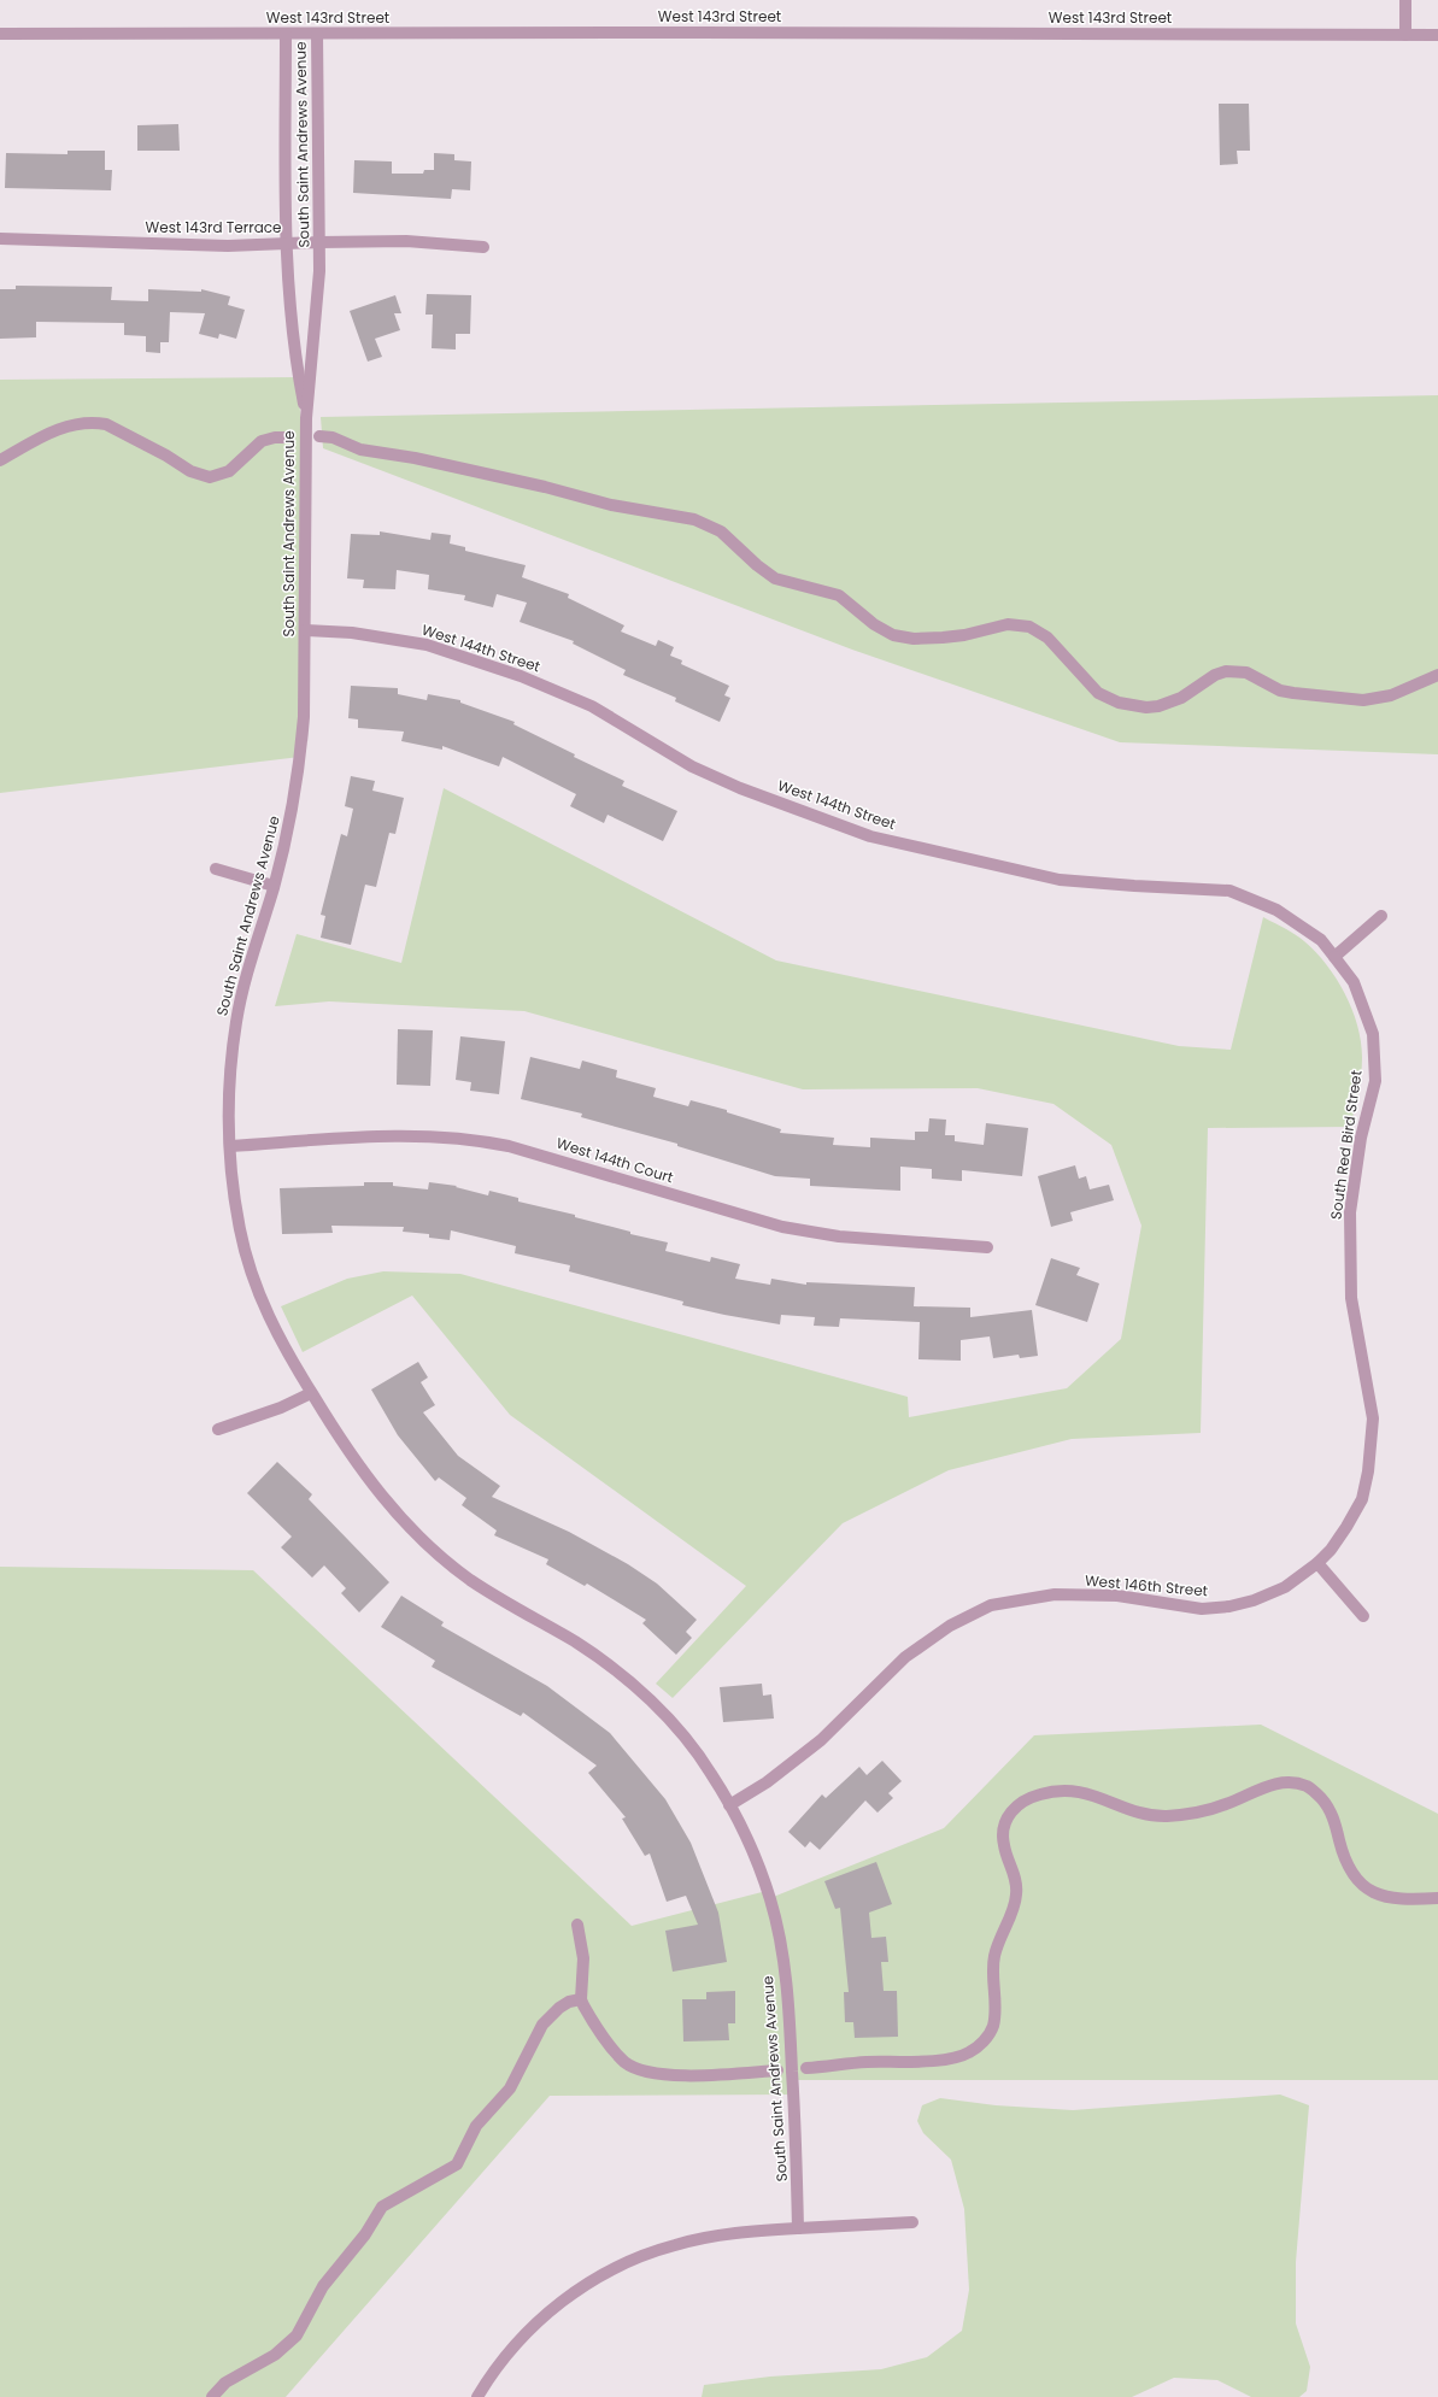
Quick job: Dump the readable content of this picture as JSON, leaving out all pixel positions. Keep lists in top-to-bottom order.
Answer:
{
  "streets": {
    "street": [
      "West 143rd Street",
      "South Saint Andrews Avenue",
      "West 143rd Terrace",
      "West 144th Street",
      "South Red Bird Street",
      "West 144th Court",
      "West 146th Street"
    ]
  },
  "crossings": [
    ["West 143rd Street", "South Saint Andrews Avenue"],
    ["South Saint Andrews Avenue", "West 143rd Terrace"],
    ["South Saint Andrews Avenue", "West 144th Street"],
    ["South Saint Andrews Avenue", "West 144th Court"],
    ["South Saint Andrews Avenue", "West 146th Street"],
    ["West 144th Street", "South Red Bird Street"],
    ["South Red Bird Street", "West 146th Street"]
  ]
}
